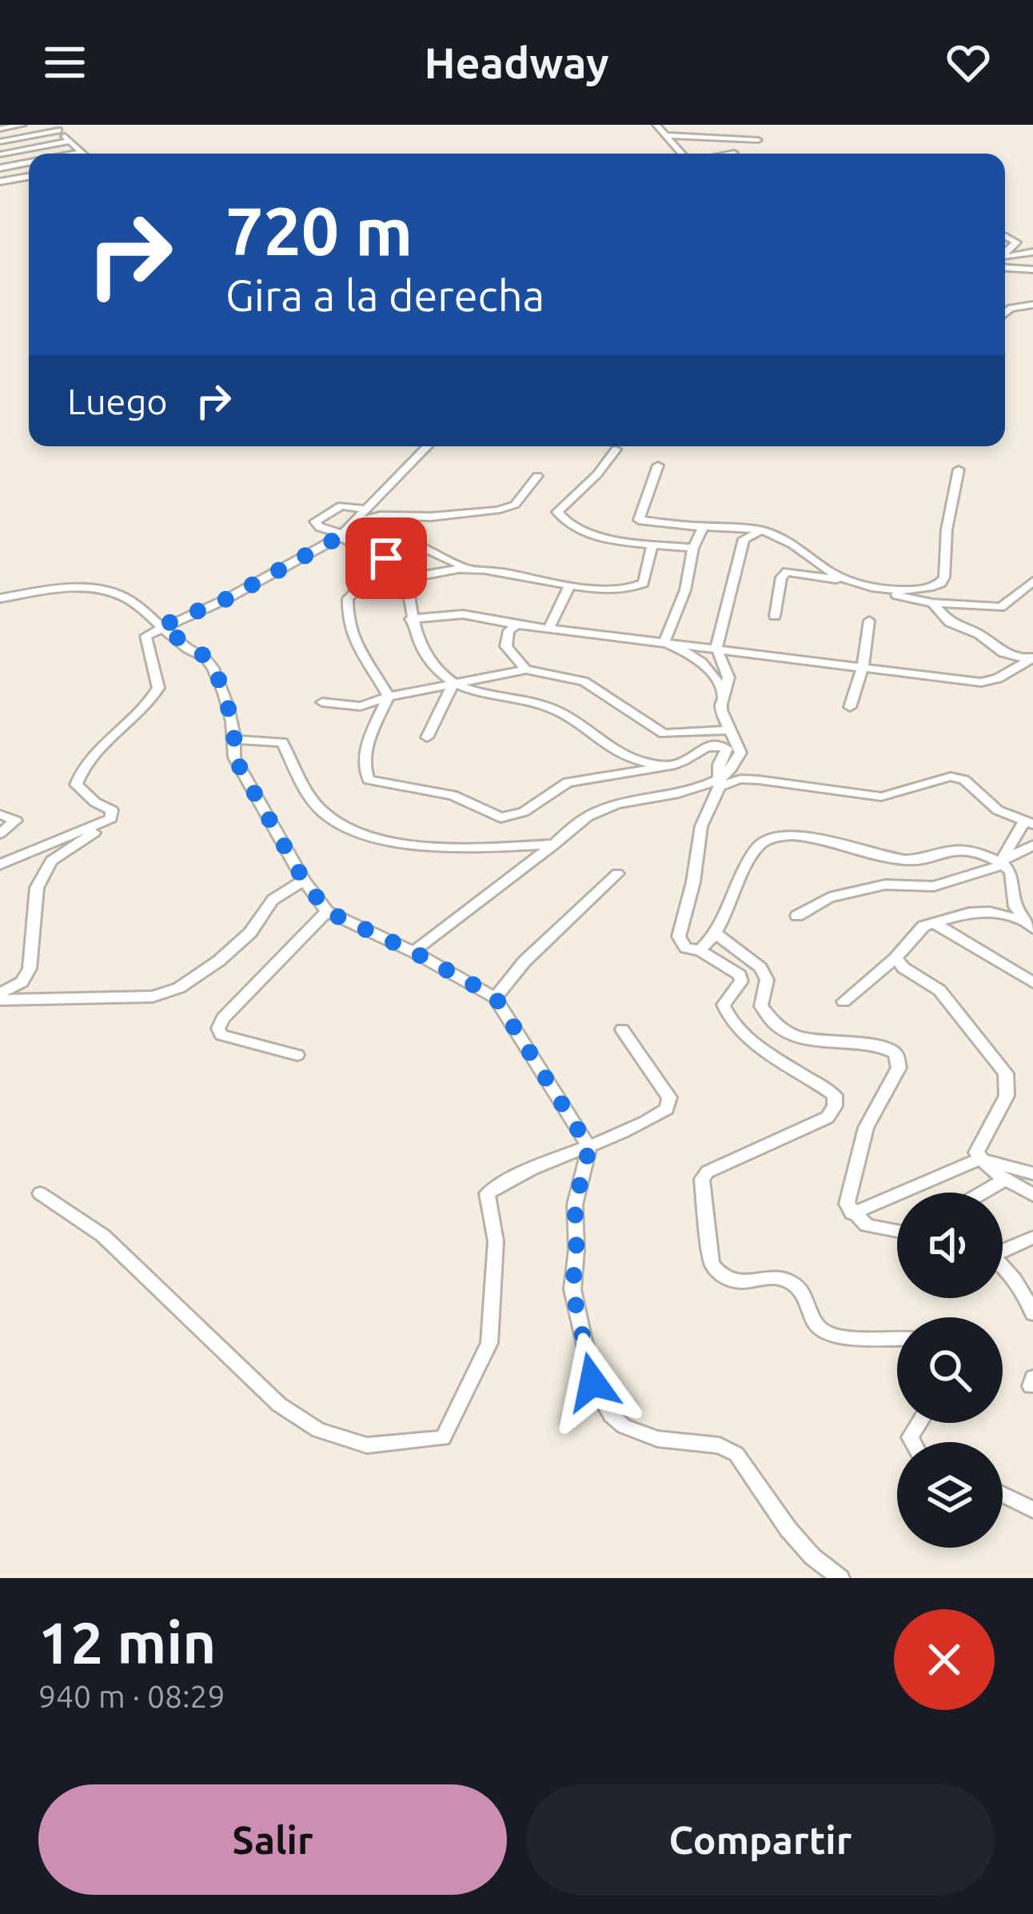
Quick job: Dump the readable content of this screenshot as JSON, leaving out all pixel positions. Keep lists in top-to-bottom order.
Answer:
{
  "page": {
    "header": "Headway",
    "turn": ["720 m", "Gira a la derecha"],
    "then": "Luego",
    "heading": ["12 min", "940 m · 08:29"],
    "buttons": ["Salir", "Compartir"]
  }
}
